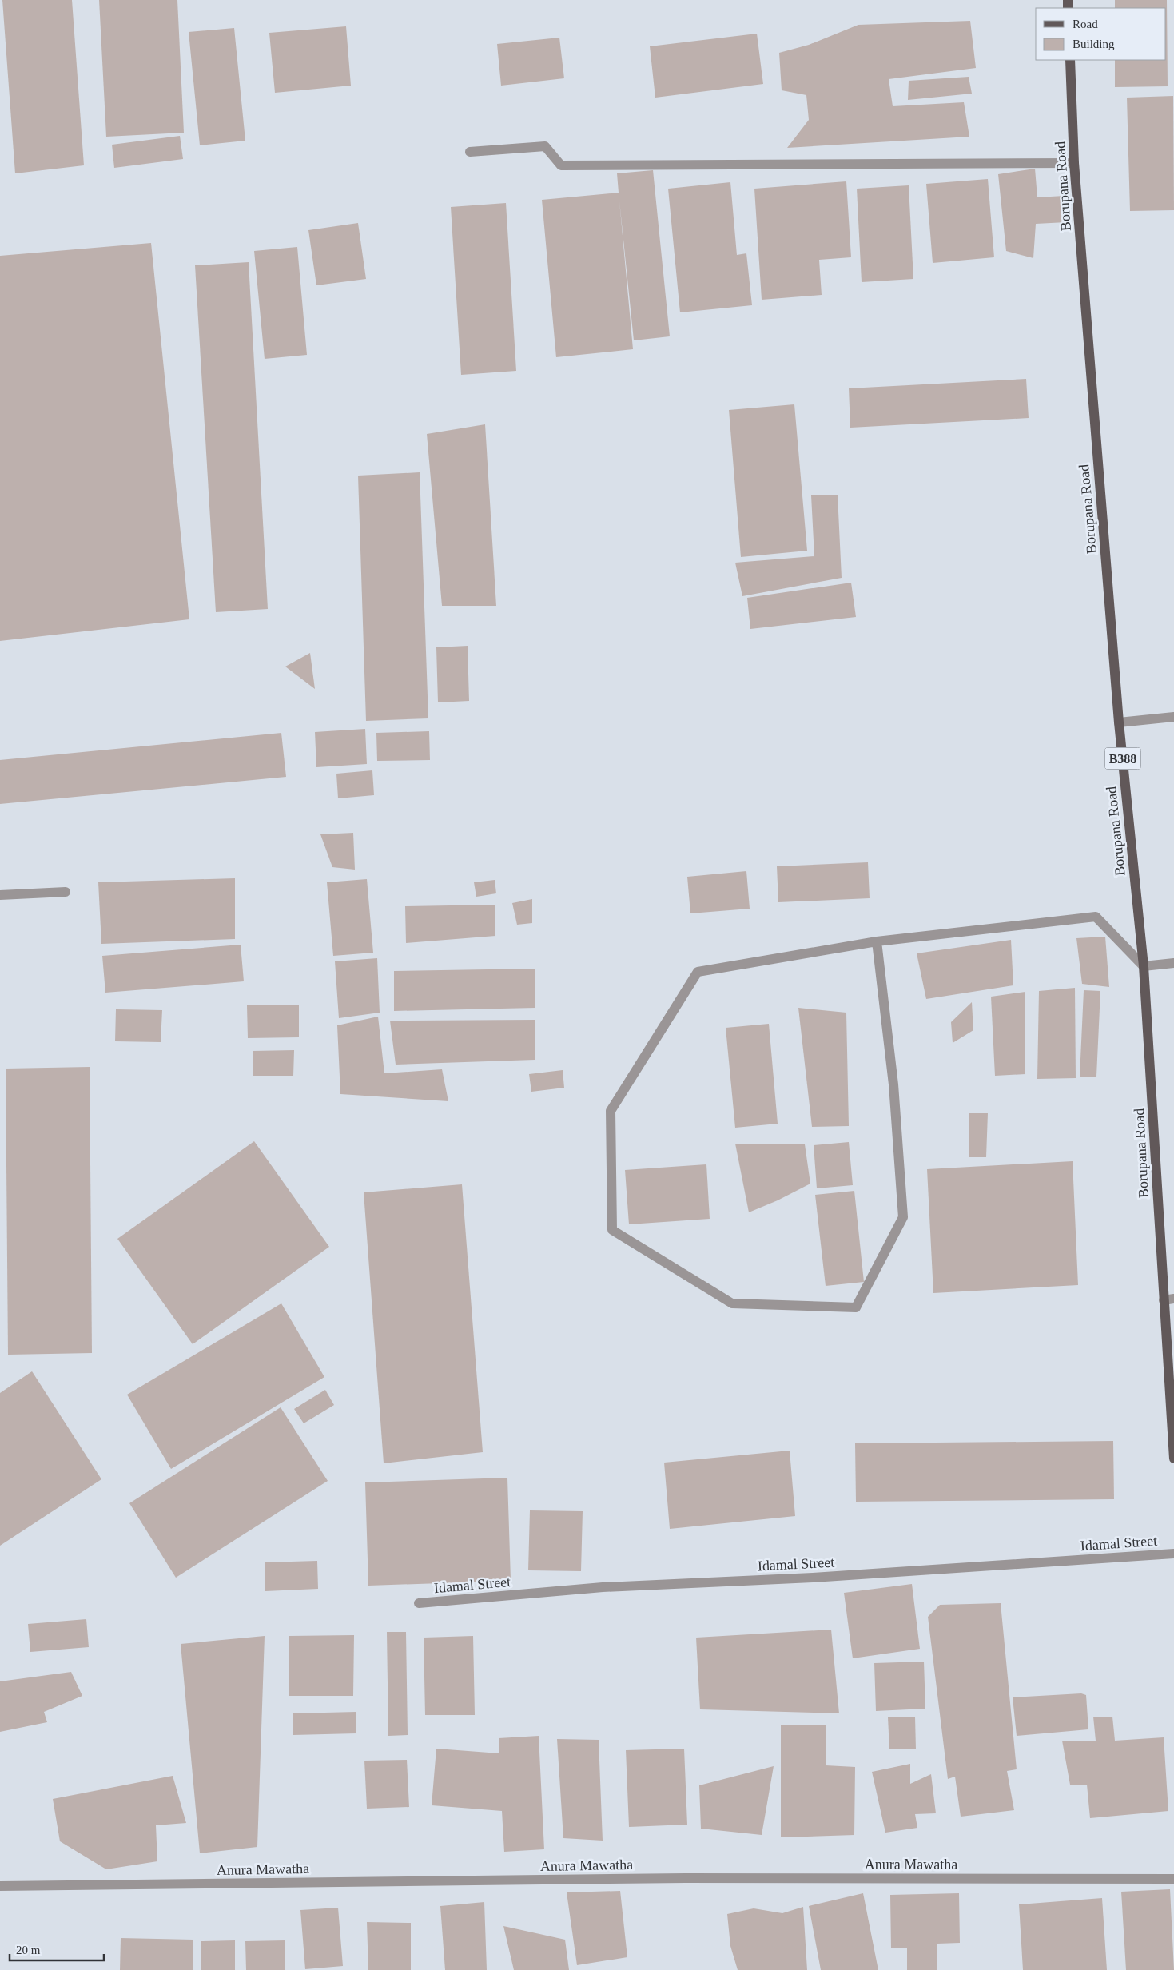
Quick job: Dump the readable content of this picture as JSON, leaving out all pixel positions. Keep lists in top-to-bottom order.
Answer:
{
  "streets": {
    "main road": ["Borupana Road", "B388"],
    "street": ["Idamal Street", "Anura Mawatha"]
  },
  "legend": ["Road", "Building"],
  "scale_bar": "20 m"
}
